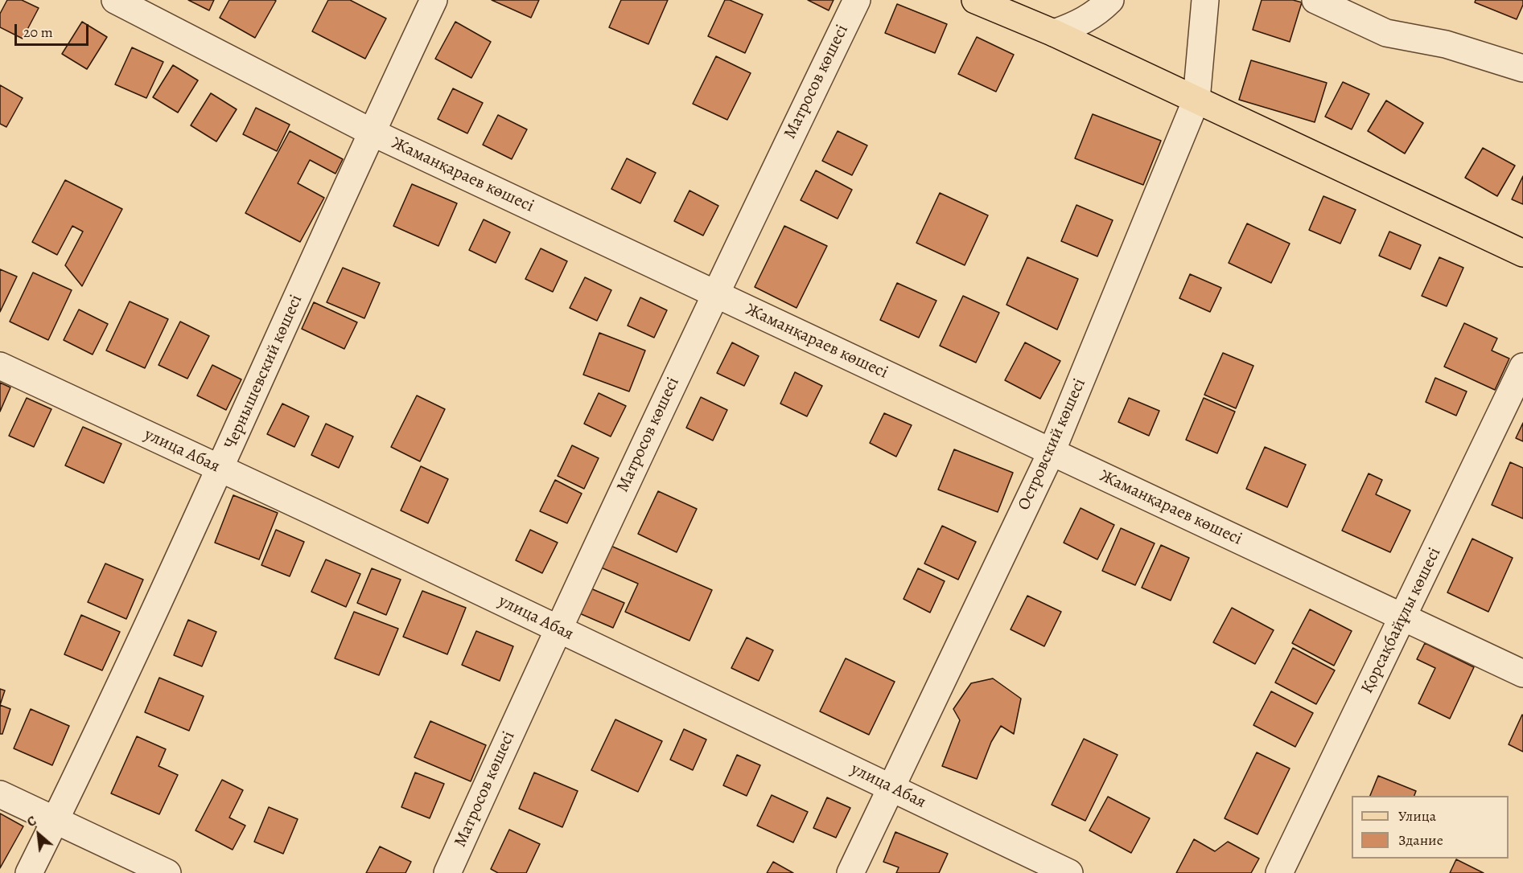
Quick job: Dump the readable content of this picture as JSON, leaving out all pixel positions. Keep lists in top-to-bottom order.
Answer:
{
  "streets": {
    "street": [
      "Матросов көшесі",
      "Жаманқараев көшесі",
      "Чернышевский көшесі",
      "Островский көшесі",
      "улица Абая",
      "Қорсақбайұлы көшесі"
    ]
  },
  "crossings": [
    ["Матросов көшесі", "Жаманқараев көшесі"],
    ["Матросов көшесі", "улица Абая"],
    ["Жаманқараев көшесі", "Чернышевский көшесі"],
    ["Жаманқараев көшесі", "Островский көшесі"],
    ["Жаманқараев көшесі", "Қорсақбайұлы көшесі"],
    ["Чернышевский көшесі", "улица Абая"],
    ["Островский көшесі", "улица Абая"]
  ],
  "legend": ["Улица", "Здание"],
  "scale_bar": "20 m",
  "north": "top left"
}
